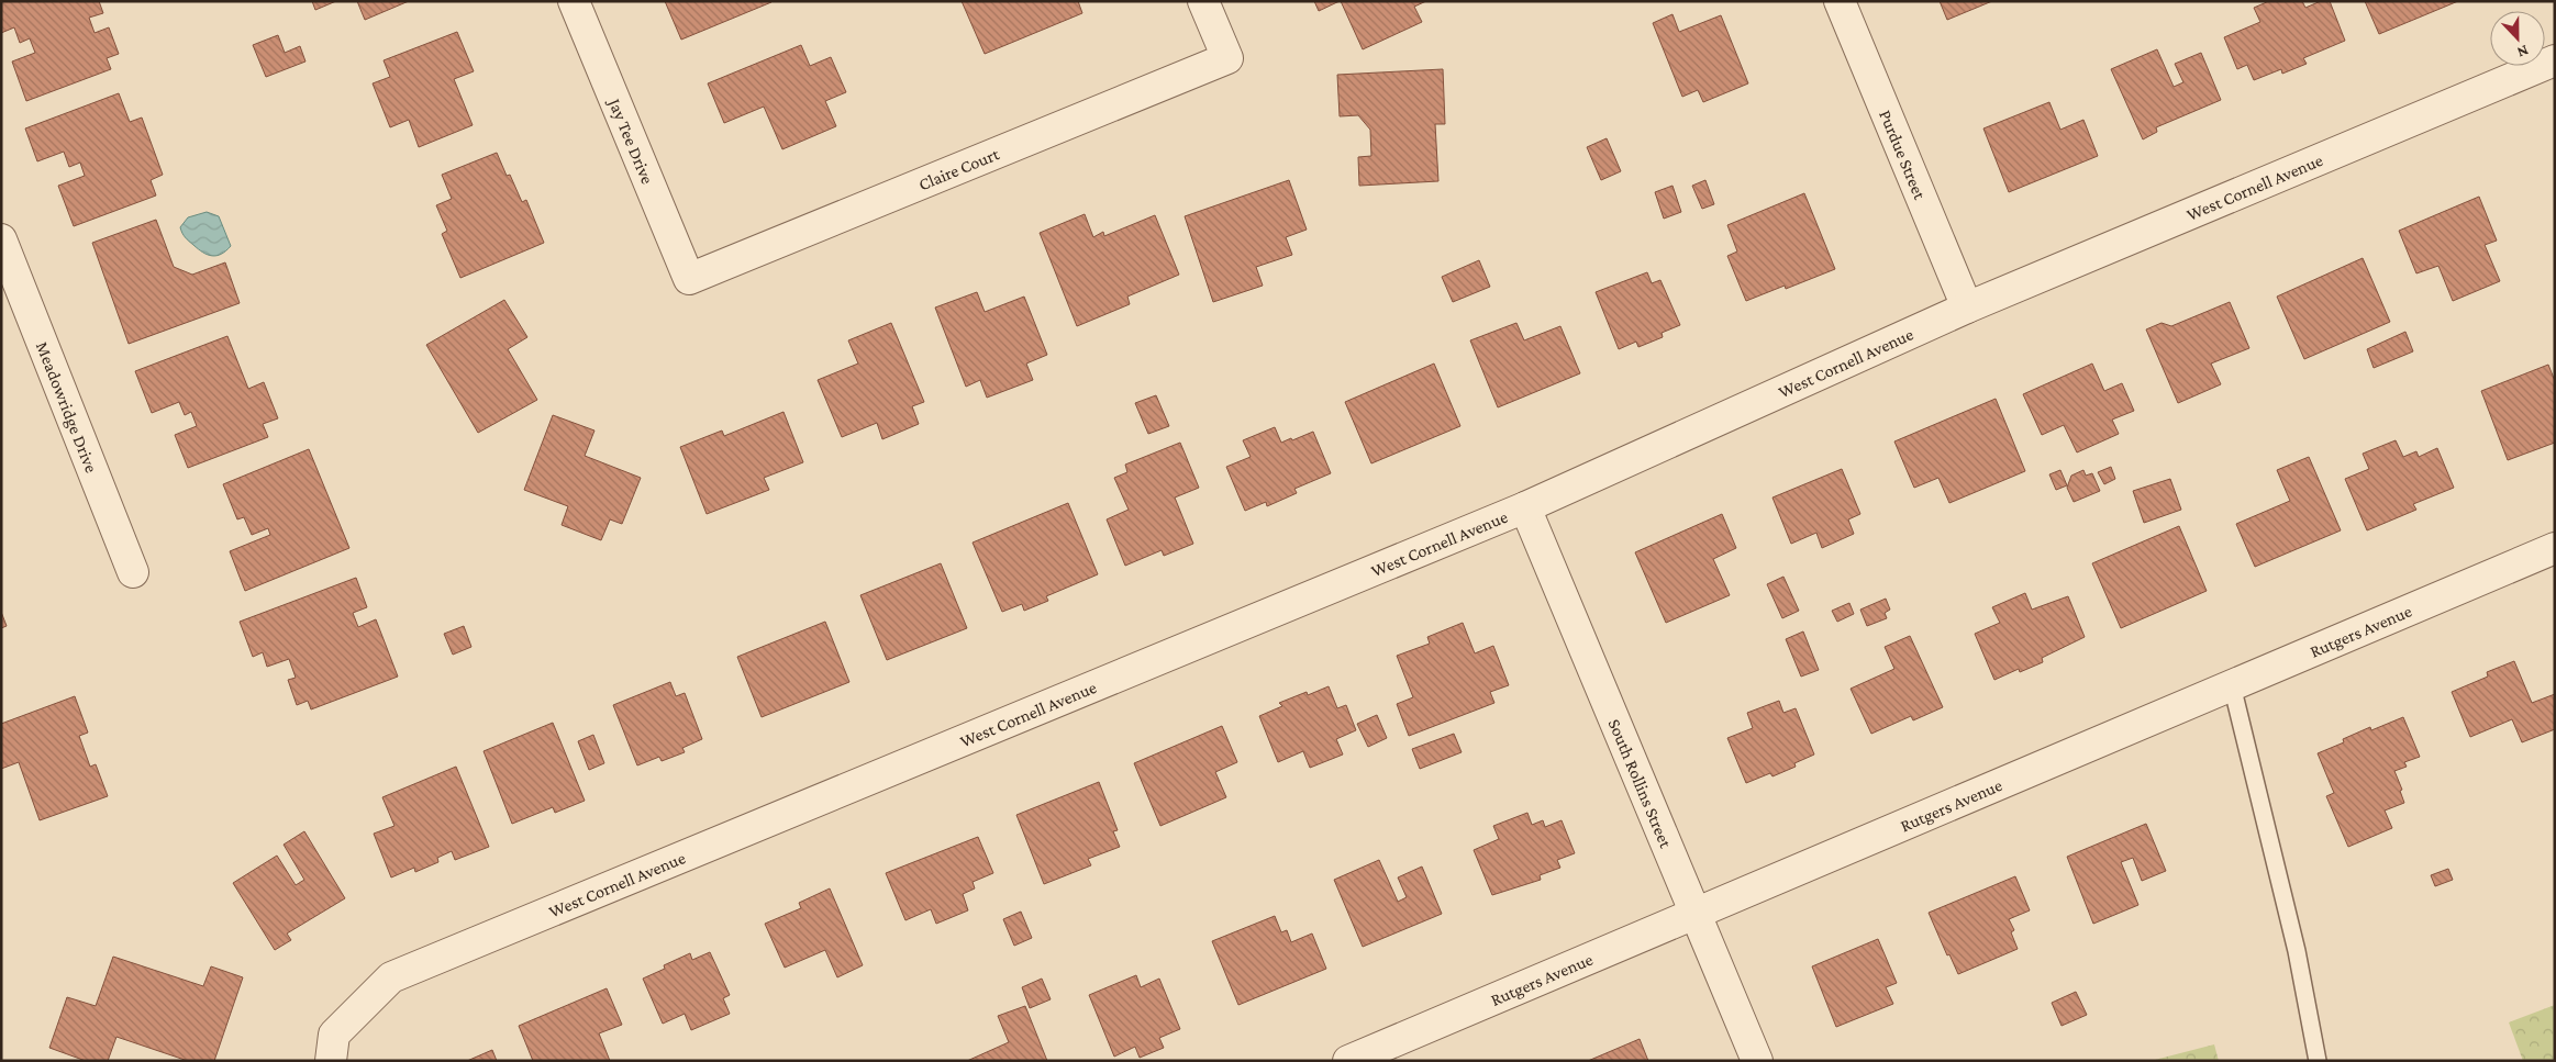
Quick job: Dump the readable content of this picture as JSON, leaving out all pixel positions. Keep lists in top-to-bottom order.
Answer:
{
  "streets": {
    "street": [
      "Jay Tee Drive",
      "Purdue Street",
      "Claire Court",
      "West Cornell Avenue",
      "Meadowridge Drive",
      "Rutgers Avenue",
      "South Rollins Street"
    ]
  },
  "crossings": [
    ["Jay Tee Drive", "Claire Court"],
    ["Purdue Street", "West Cornell Avenue"],
    ["West Cornell Avenue", "South Rollins Street"],
    ["Rutgers Avenue", "South Rollins Street"]
  ],
  "north": "bottom"
}
